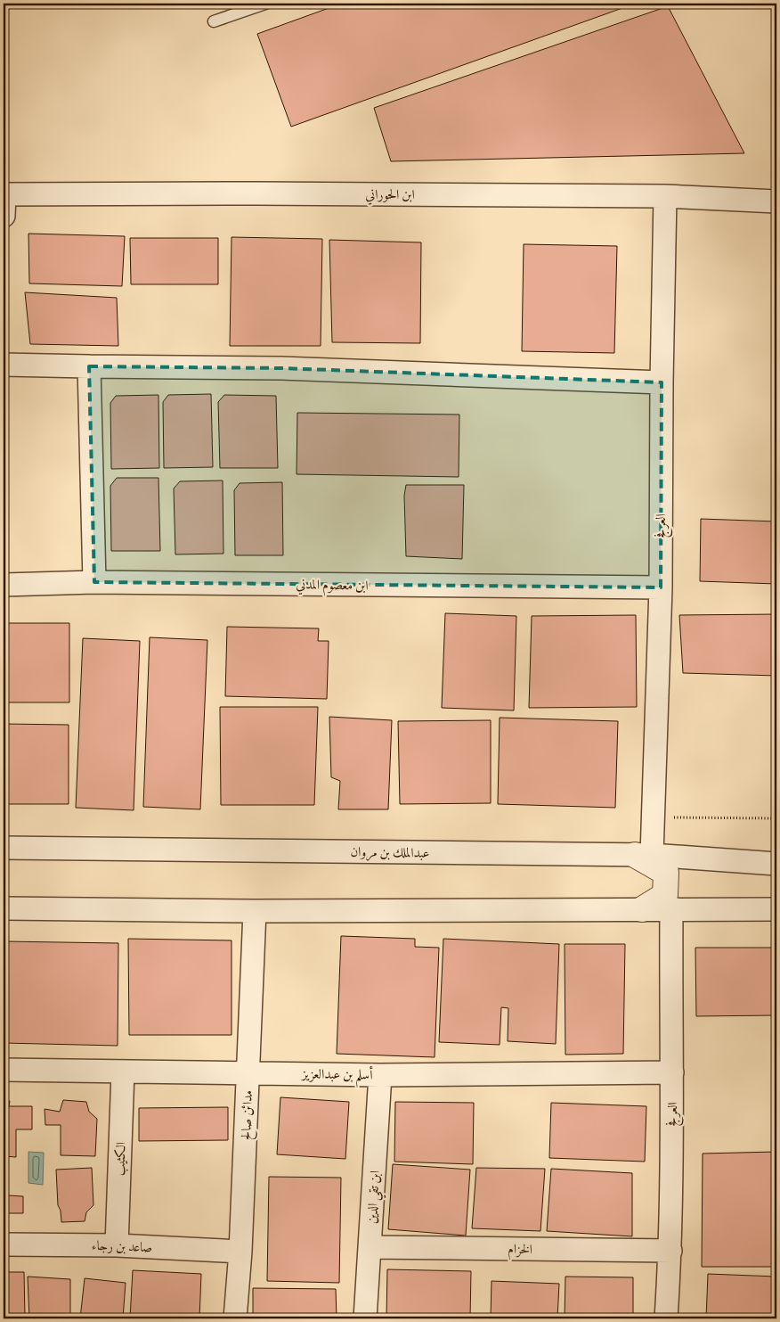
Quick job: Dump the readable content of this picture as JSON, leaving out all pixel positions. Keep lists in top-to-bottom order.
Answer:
{
  "streets": {
    "street": [
      "ابن الحوراني",
      "العرفج",
      "ابن معصوم المدني",
      "عبدالملك بن مروان",
      "أسلم بن عبدالعزيز",
      "مدائن صالح",
      "الكثيب",
      "ابن تقي الدين",
      "صاعد بن رجاء",
      "الخزام"
    ]
  },
  "crossings": [
    ["ابن الحوراني", "العرفج"],
    ["العرفج", "ابن معصوم المدني"],
    ["العرفج", "عبدالملك بن مروان"],
    ["العرفج", "أسلم بن عبدالعزيز"],
    ["العرفج", "الخزام"],
    ["أسلم بن عبدالعزيز", "مدائن صالح"],
    ["أسلم بن عبدالعزيز", "الكثيب"],
    ["أسلم بن عبدالعزيز", "ابن تقي الدين"],
    ["مدائن صالح", "صاعد بن رجاء"],
    ["الكثيب", "صاعد بن رجاء"],
    ["ابن تقي الدين", "الخزام"]
  ]
}
